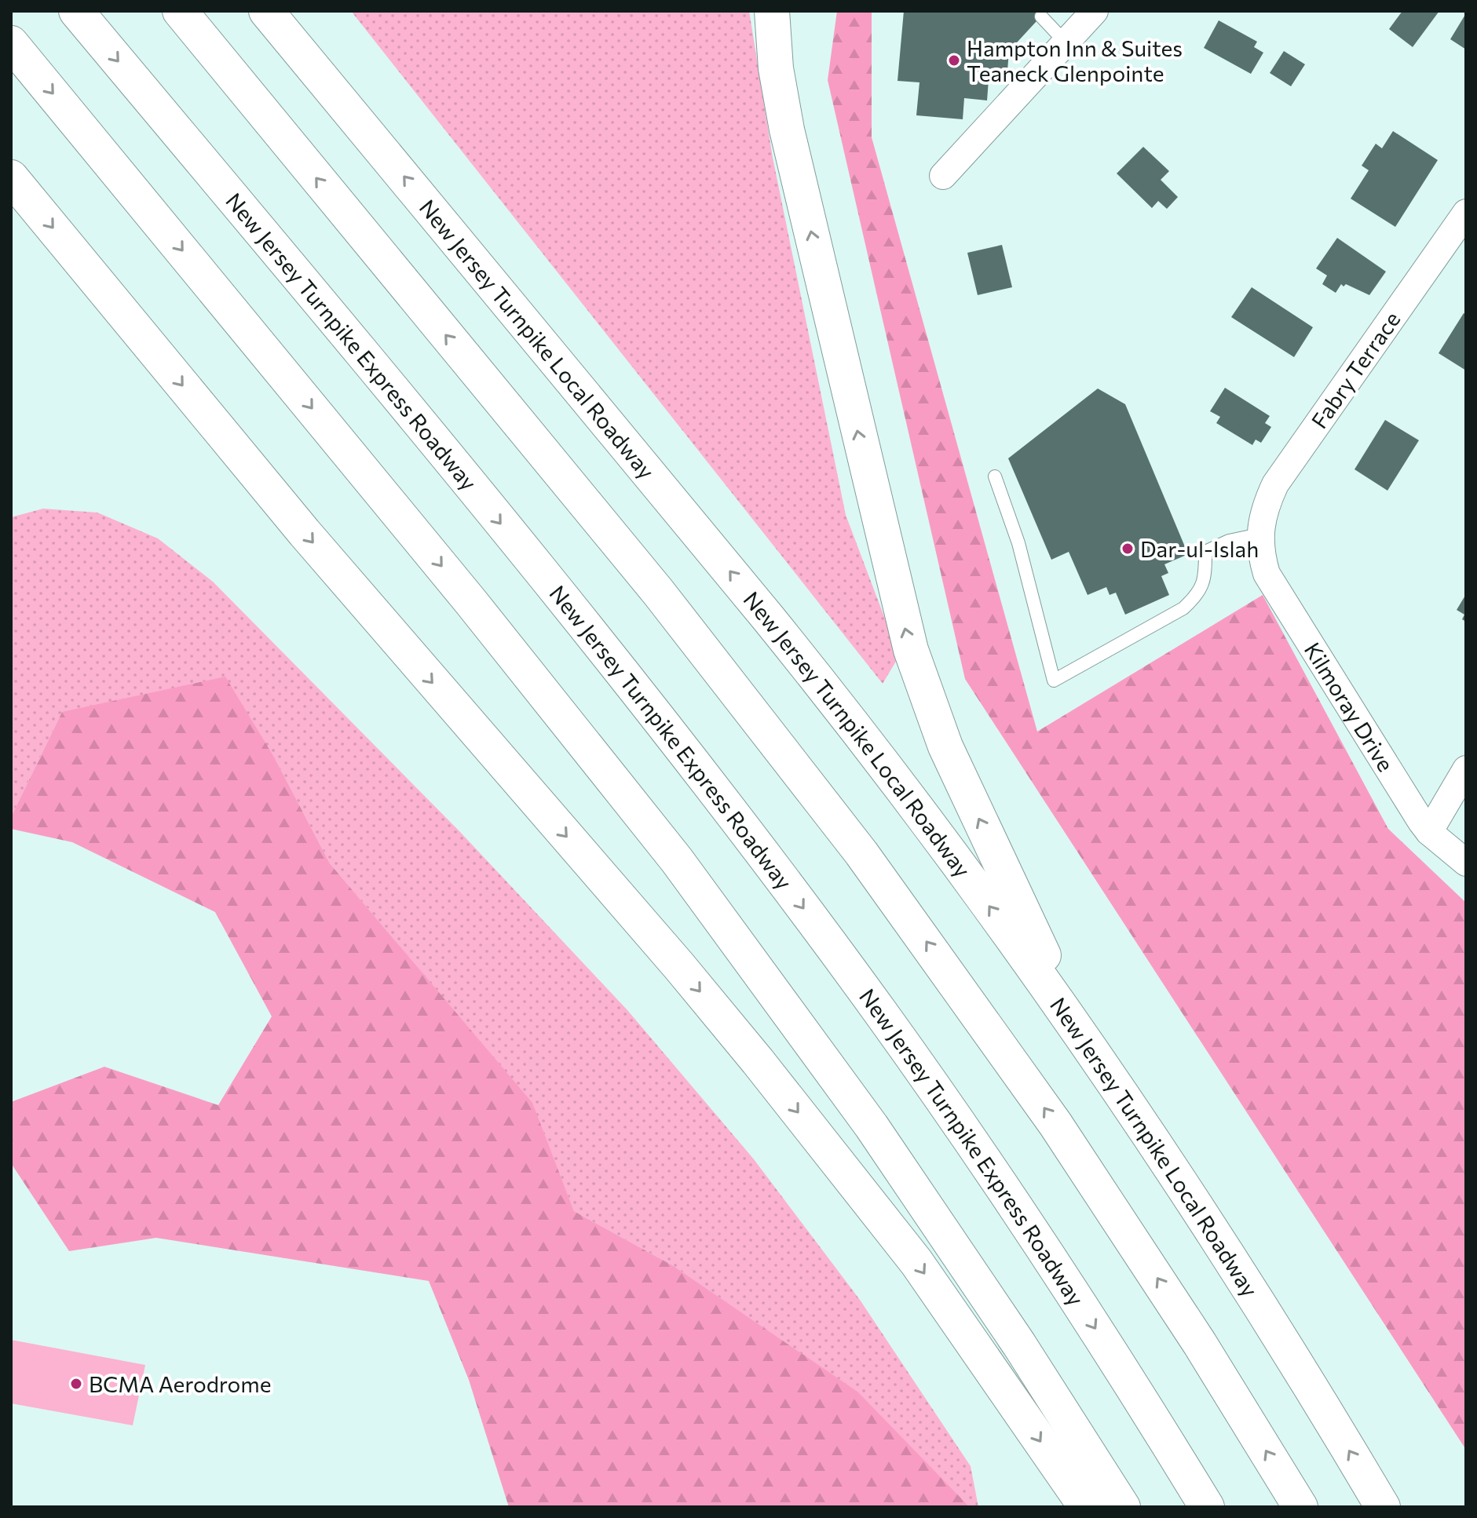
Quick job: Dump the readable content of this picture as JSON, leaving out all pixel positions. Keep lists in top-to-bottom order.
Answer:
{
  "streets": {
    "highway": ["New Jersey Turnpike Local Roadway", "New Jersey Turnpike Express Roadway"],
    "street": ["Fabry Terrace", "Kilmoray Drive"]
  },
  "crossings": [
    ["Fabry Terrace", "Kilmoray Drive"]
  ],
  "places": ["Hampton Inn & Suites Teaneck Glenpointe", "Dar-ul-Islah", "BCMA Aerodrome"]
}
